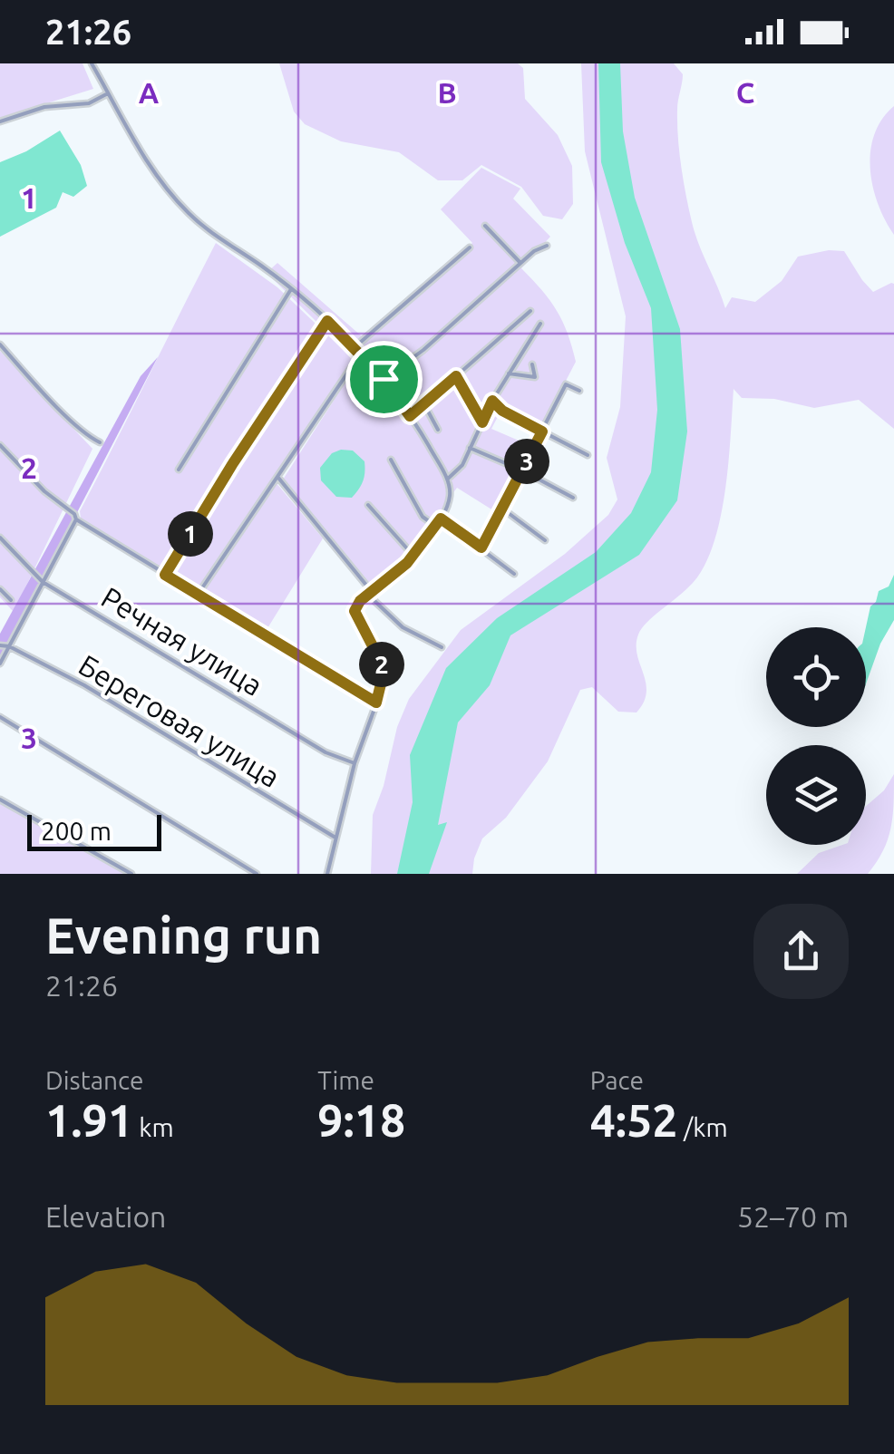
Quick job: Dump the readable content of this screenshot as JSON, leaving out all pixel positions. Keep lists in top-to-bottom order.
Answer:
{
  "streets": {
    "street": ["Речная улица", "Береговая улица"]
  },
  "scale_bar": "200 m",
  "page": {
    "status": "21:26",
    "pins": ["3", "1", "2"],
    "scale": "200 m",
    "heading": ["Evening run", "21:26"],
    "stats": [
      ["Distance", "1.91 km"],
      ["Time", "9:18"],
      ["Pace", "4:52 /km"]
    ],
    "chart": ["Elevation", "52–70 m"]
  },
  "grid": {
    "columns": ["A", "B", "C"],
    "rows": ["1", "2", "3"]
  }
}
